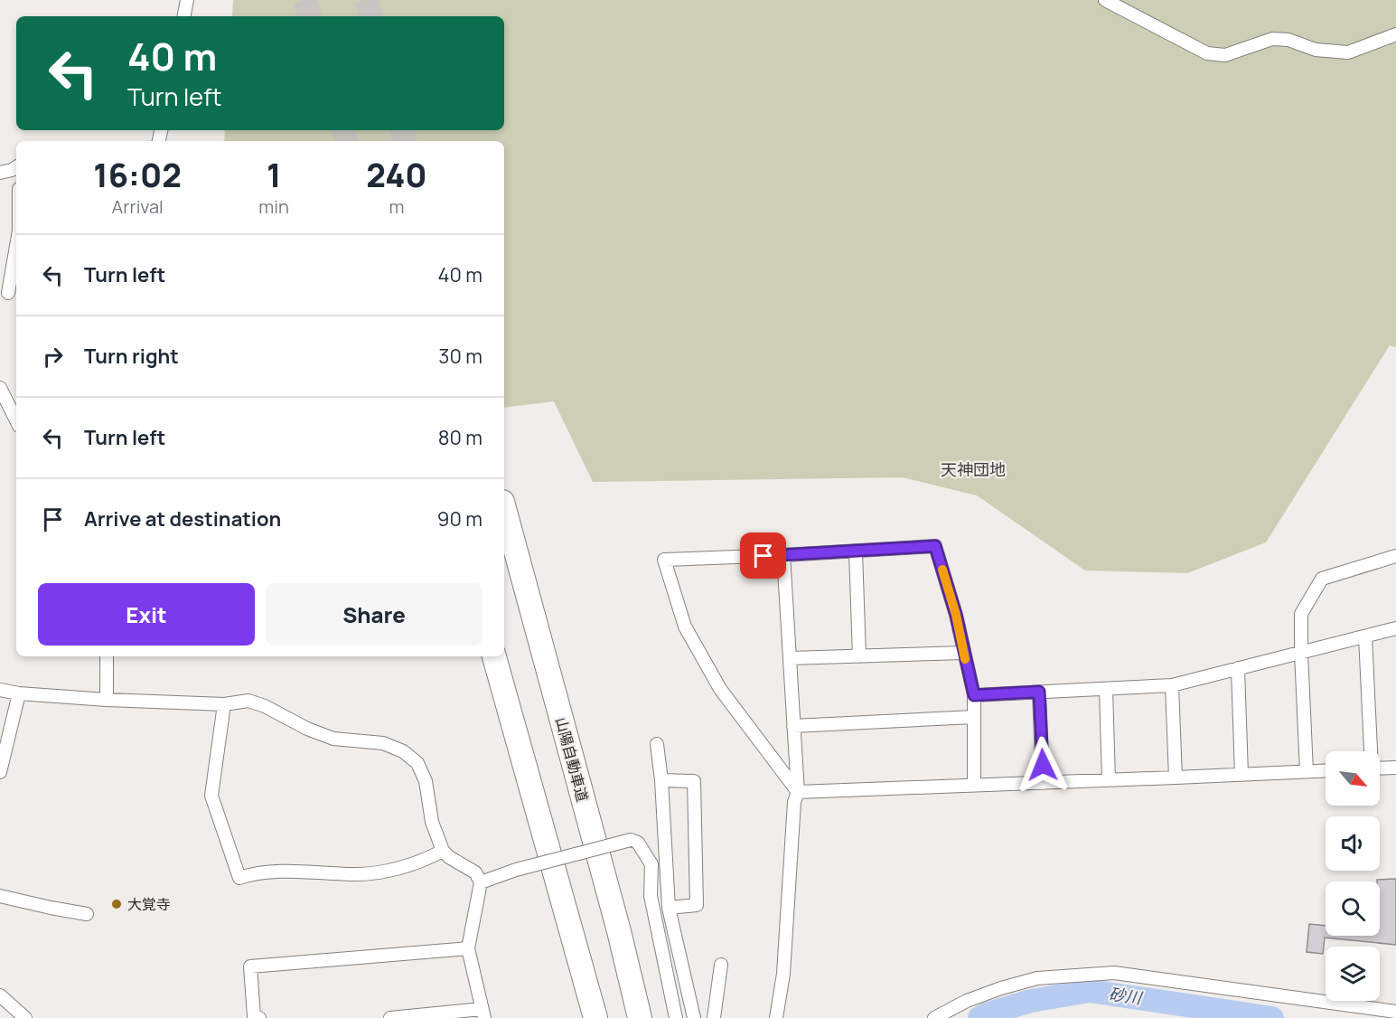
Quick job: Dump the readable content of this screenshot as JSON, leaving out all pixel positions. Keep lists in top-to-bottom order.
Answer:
{
  "streets": {
    "highway": ["山陽自動車道"]
  },
  "districts": ["天神団地"],
  "water": ["砂川"],
  "places": ["大覚寺"],
  "north": "bottom right",
  "page": {
    "turn": ["40 m", "Turn left"],
    "eta": [
      "16:02",
      "Arrival",
      "1",
      "min",
      "240",
      "m"
    ],
    "list": [
      {
        "name": "Turn left",
        "value": "40 m"
      },
      {
        "name": "Turn right",
        "value": "30 m"
      },
      {
        "name": "Turn left",
        "value": "80 m"
      },
      {
        "name": "Arrive at destination",
        "value": "90 m"
      }
    ],
    "buttons": ["Exit", "Share"]
  }
}
